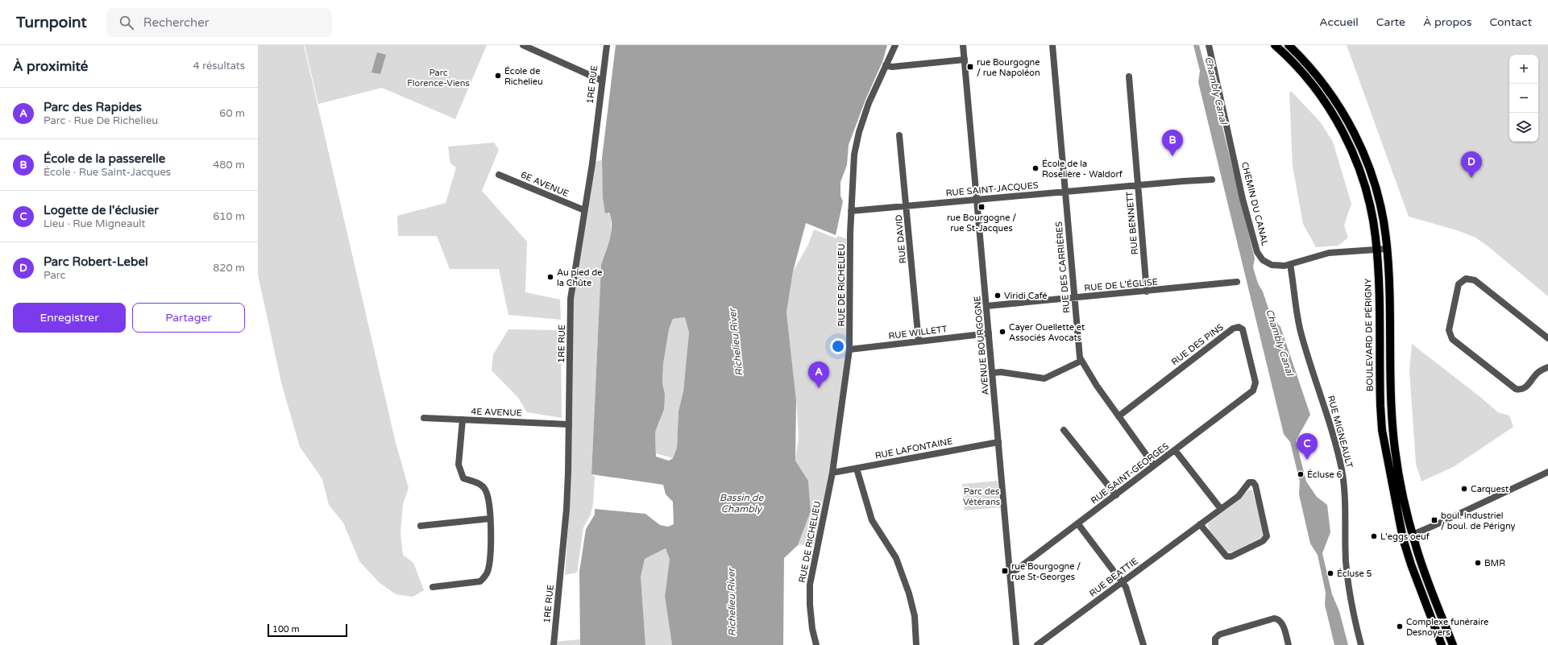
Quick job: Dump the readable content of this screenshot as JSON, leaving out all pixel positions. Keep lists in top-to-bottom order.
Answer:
{
  "streets": {
    "main road": ["BOULEVARD DE PÉRIGNY"],
    "street": [
      "1RE RUE",
      "6E AVENUE",
      "RUE SAINT-JACQUES",
      "CHEMIN DU CANAL",
      "RUE BENNETT",
      "RUE DAVID",
      "RUE DES CARRIÈRES",
      "RUE DE RICHELIEU",
      "RUE DE L'ÉGLISE",
      "RUE WILLETT",
      "RUE DES PINS",
      "AVENUE BOURGOGNE",
      "4E AVENUE",
      "RUE MIGNEAULT",
      "RUE LAFONTAINE",
      "RUE SAINT-GEORGES",
      "RUE BEATTIE"
    ]
  },
  "crossings": [
    ["1RE RUE", "6E AVENUE"],
    ["1RE RUE", "4E AVENUE"],
    ["RUE SAINT-JACQUES", "RUE BENNETT"],
    ["RUE SAINT-JACQUES", "RUE DAVID"],
    ["RUE SAINT-JACQUES", "RUE DES CARRIÈRES"],
    ["RUE SAINT-JACQUES", "RUE DE RICHELIEU"],
    ["RUE SAINT-JACQUES", "AVENUE BOURGOGNE"],
    ["CHEMIN DU CANAL", "BOULEVARD DE PÉRIGNY"],
    ["CHEMIN DU CANAL", "RUE MIGNEAULT"],
    ["RUE BENNETT", "RUE DE L'ÉGLISE"],
    ["RUE DAVID", "RUE WILLETT"],
    ["RUE DES CARRIÈRES", "RUE DE L'ÉGLISE"],
    ["RUE DES CARRIÈRES", "RUE DES PINS"],
    ["RUE DES CARRIÈRES", "RUE SAINT-GEORGES"],
    ["RUE DE RICHELIEU", "RUE WILLETT"],
    ["RUE DE RICHELIEU", "RUE LAFONTAINE"],
    ["RUE DE L'ÉGLISE", "AVENUE BOURGOGNE"],
    ["RUE WILLETT", "AVENUE BOURGOGNE"],
    ["RUE DES PINS", "RUE SAINT-GEORGES"],
    ["AVENUE BOURGOGNE", "RUE LAFONTAINE"],
    ["AVENUE BOURGOGNE", "RUE SAINT-GEORGES"]
  ],
  "water": ["Chambly Canal", "Richelieu River", "Bassin de Chambly"],
  "parks": ["Parc Florence-Viens", "Parc des Vétérans"],
  "places": {
    "transit": [
      "rue Bourgogne / rue Napoléon",
      "rue Bourgogne / rue St-Jacques",
      "boul. Industriel / boul. de Périgny",
      "rue Bourgogne / rue St-Georges"
    ],
    "other": [
      "École de Richelieu",
      "École de la Roselière - Waldorf",
      "Au pied de la Chûte",
      "Viridi Café",
      "Cayer Ouellette et Associés Avocats",
      "Écluse 6",
      "Carquest",
      "L'eggs oeuf",
      "BMR",
      "Écluse 5",
      "Complexe funéraire Desnoyers"
    ]
  },
  "scale_bar": "100 m",
  "page": {
    "header": "Turnpoint",
    "search": "Rechercher",
    "nav": [
      "Accueil",
      "Carte",
      "À propos",
      "Contact"
    ],
    "heading": ["À proximité", "4 résultats"],
    "map_buttons": ["+", "−"],
    "list": [
      {
        "mark": "A",
        "name": "Parc des Rapides",
        "note": "Parc · Rue De Richelieu",
        "value": "60 m"
      },
      {
        "mark": "B",
        "name": "École de la passerelle",
        "note": "École · Rue Saint-Jacques",
        "value": "480 m"
      },
      {
        "mark": "C",
        "name": "Logette de l'éclusier",
        "note": "Lieu · Rue Migneault",
        "value": "610 m"
      },
      {
        "mark": "D",
        "name": "Parc Robert-Lebel",
        "note": "Parc",
        "value": "820 m"
      }
    ],
    "pins": [
      "B",
      "D",
      "A",
      "C"
    ],
    "buttons": ["Enregistrer", "Partager"],
    "scale": "100 m"
  }
}
